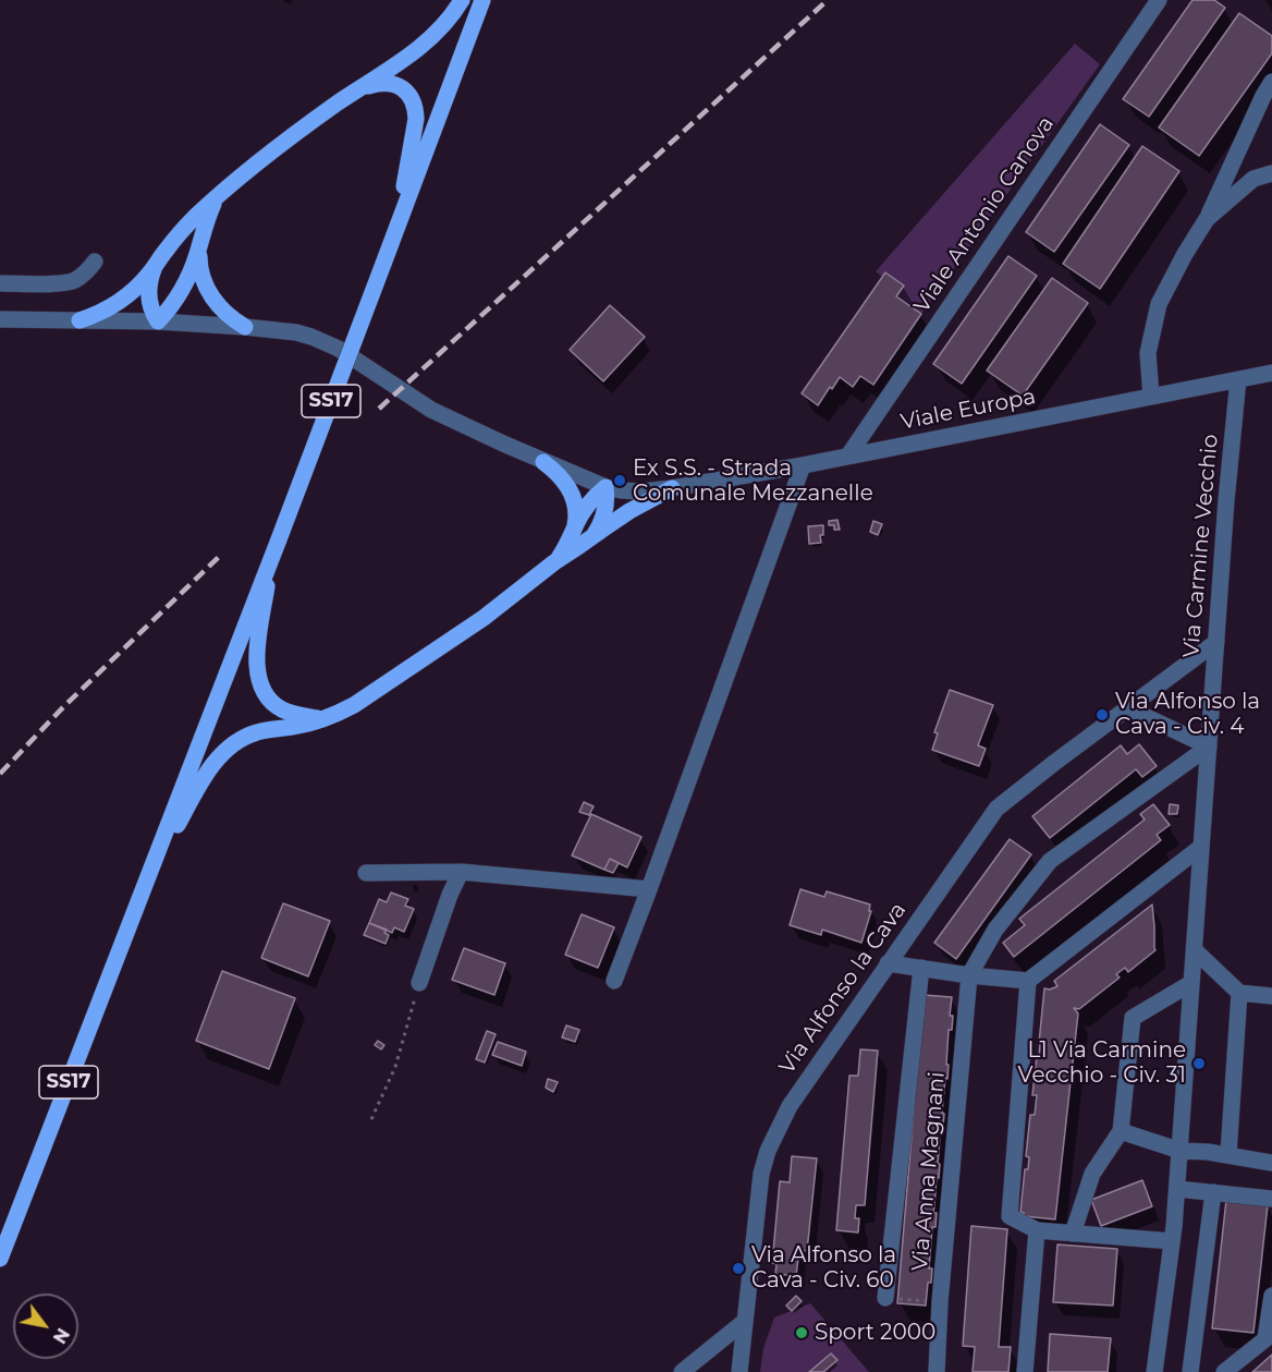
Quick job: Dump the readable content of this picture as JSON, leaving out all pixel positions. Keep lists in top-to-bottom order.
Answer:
{
  "streets": {
    "main road": ["SS17"],
    "street": [
      "Viale Antonio Canova",
      "Viale Europa",
      "Via Carmine Vecchio",
      "Via Alfonso la Cava",
      "Via Anna Magnani"
    ]
  },
  "crossings": [
    ["Viale Antonio Canova", "Viale Europa"],
    ["Viale Europa", "Via Carmine Vecchio"],
    ["Via Carmine Vecchio", "Via Alfonso la Cava"]
  ],
  "places": [
    "Ex S.S. - Strada Comunale Mezzanelle",
    "Via Alfonso la Cava - Civ. 4",
    "L1 Via Carmine Vecchio - Civ. 31",
    "Via Alfonso la Cava - Civ. 60",
    "Sport 2000"
  ],
  "north": "bottom right"
}
